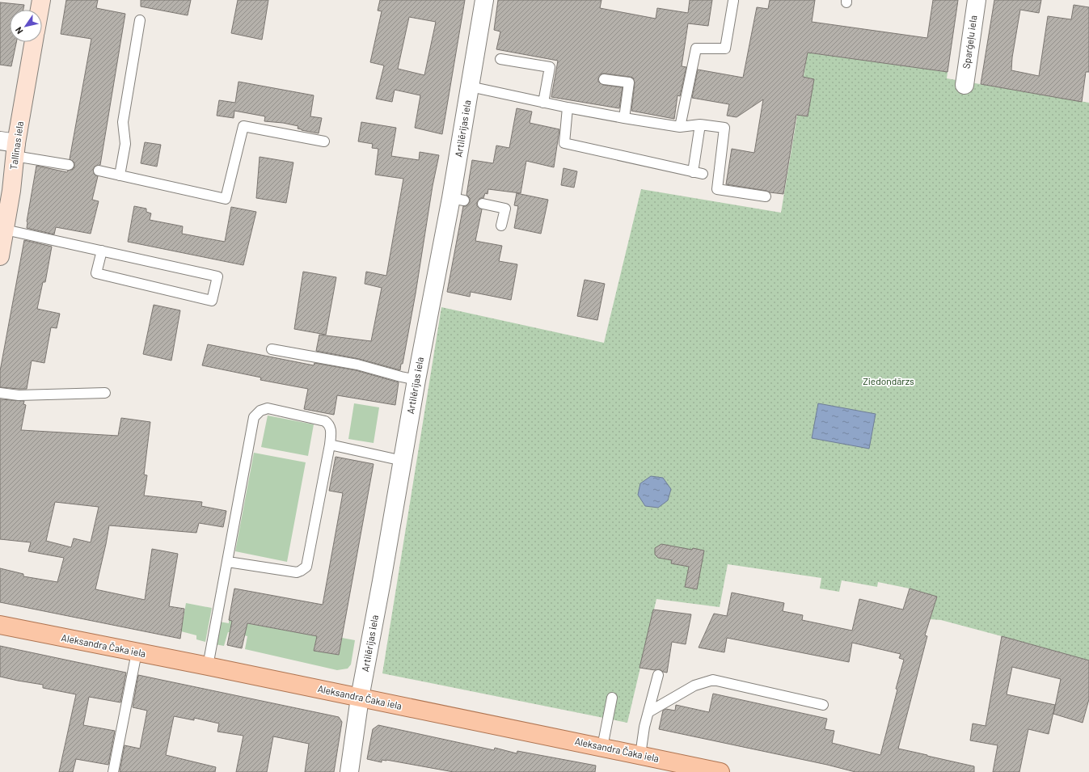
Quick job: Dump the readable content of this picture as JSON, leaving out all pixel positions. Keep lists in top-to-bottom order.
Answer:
{
  "streets": {
    "main road": ["Aleksandra Čaka iela"],
    "street": ["Sparģeļu iela", "Artilērijas iela", "Tallinas iela"]
  },
  "crossings": [
    ["Artilērijas iela", "Aleksandra Čaka iela"]
  ],
  "parks": ["Ziedoņdārzs"],
  "north": "bottom left"
}
